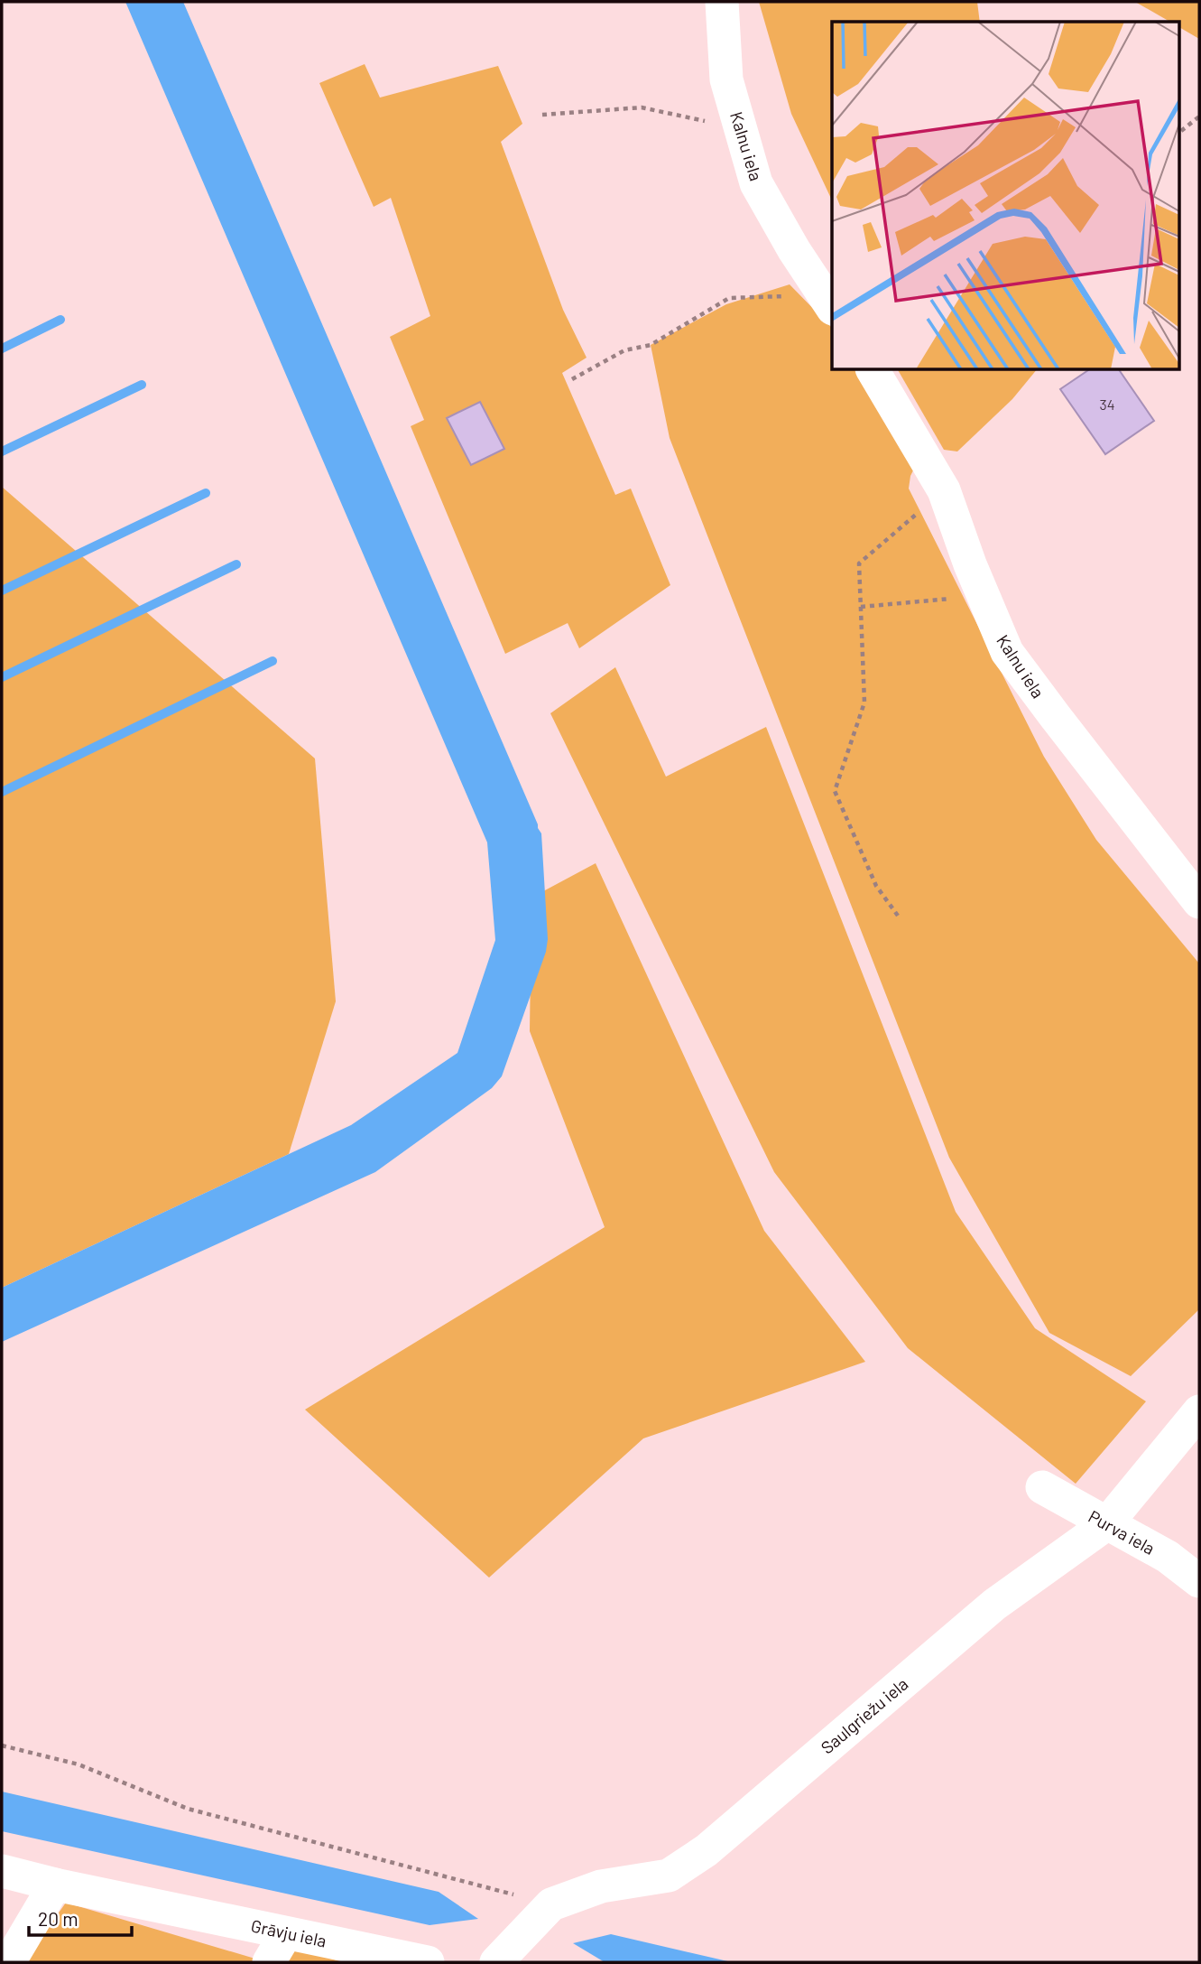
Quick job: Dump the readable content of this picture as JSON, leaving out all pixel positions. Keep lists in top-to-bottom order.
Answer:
{
  "streets": {
    "street": [
      "Kalnu iela",
      "Purva iela",
      "Saulgriežu iela",
      "Grāvju iela"
    ]
  },
  "crossings": [
    ["Purva iela", "Saulgriežu iela"]
  ],
  "house_numbers": ["34"],
  "scale_bar": "20 m"
}
